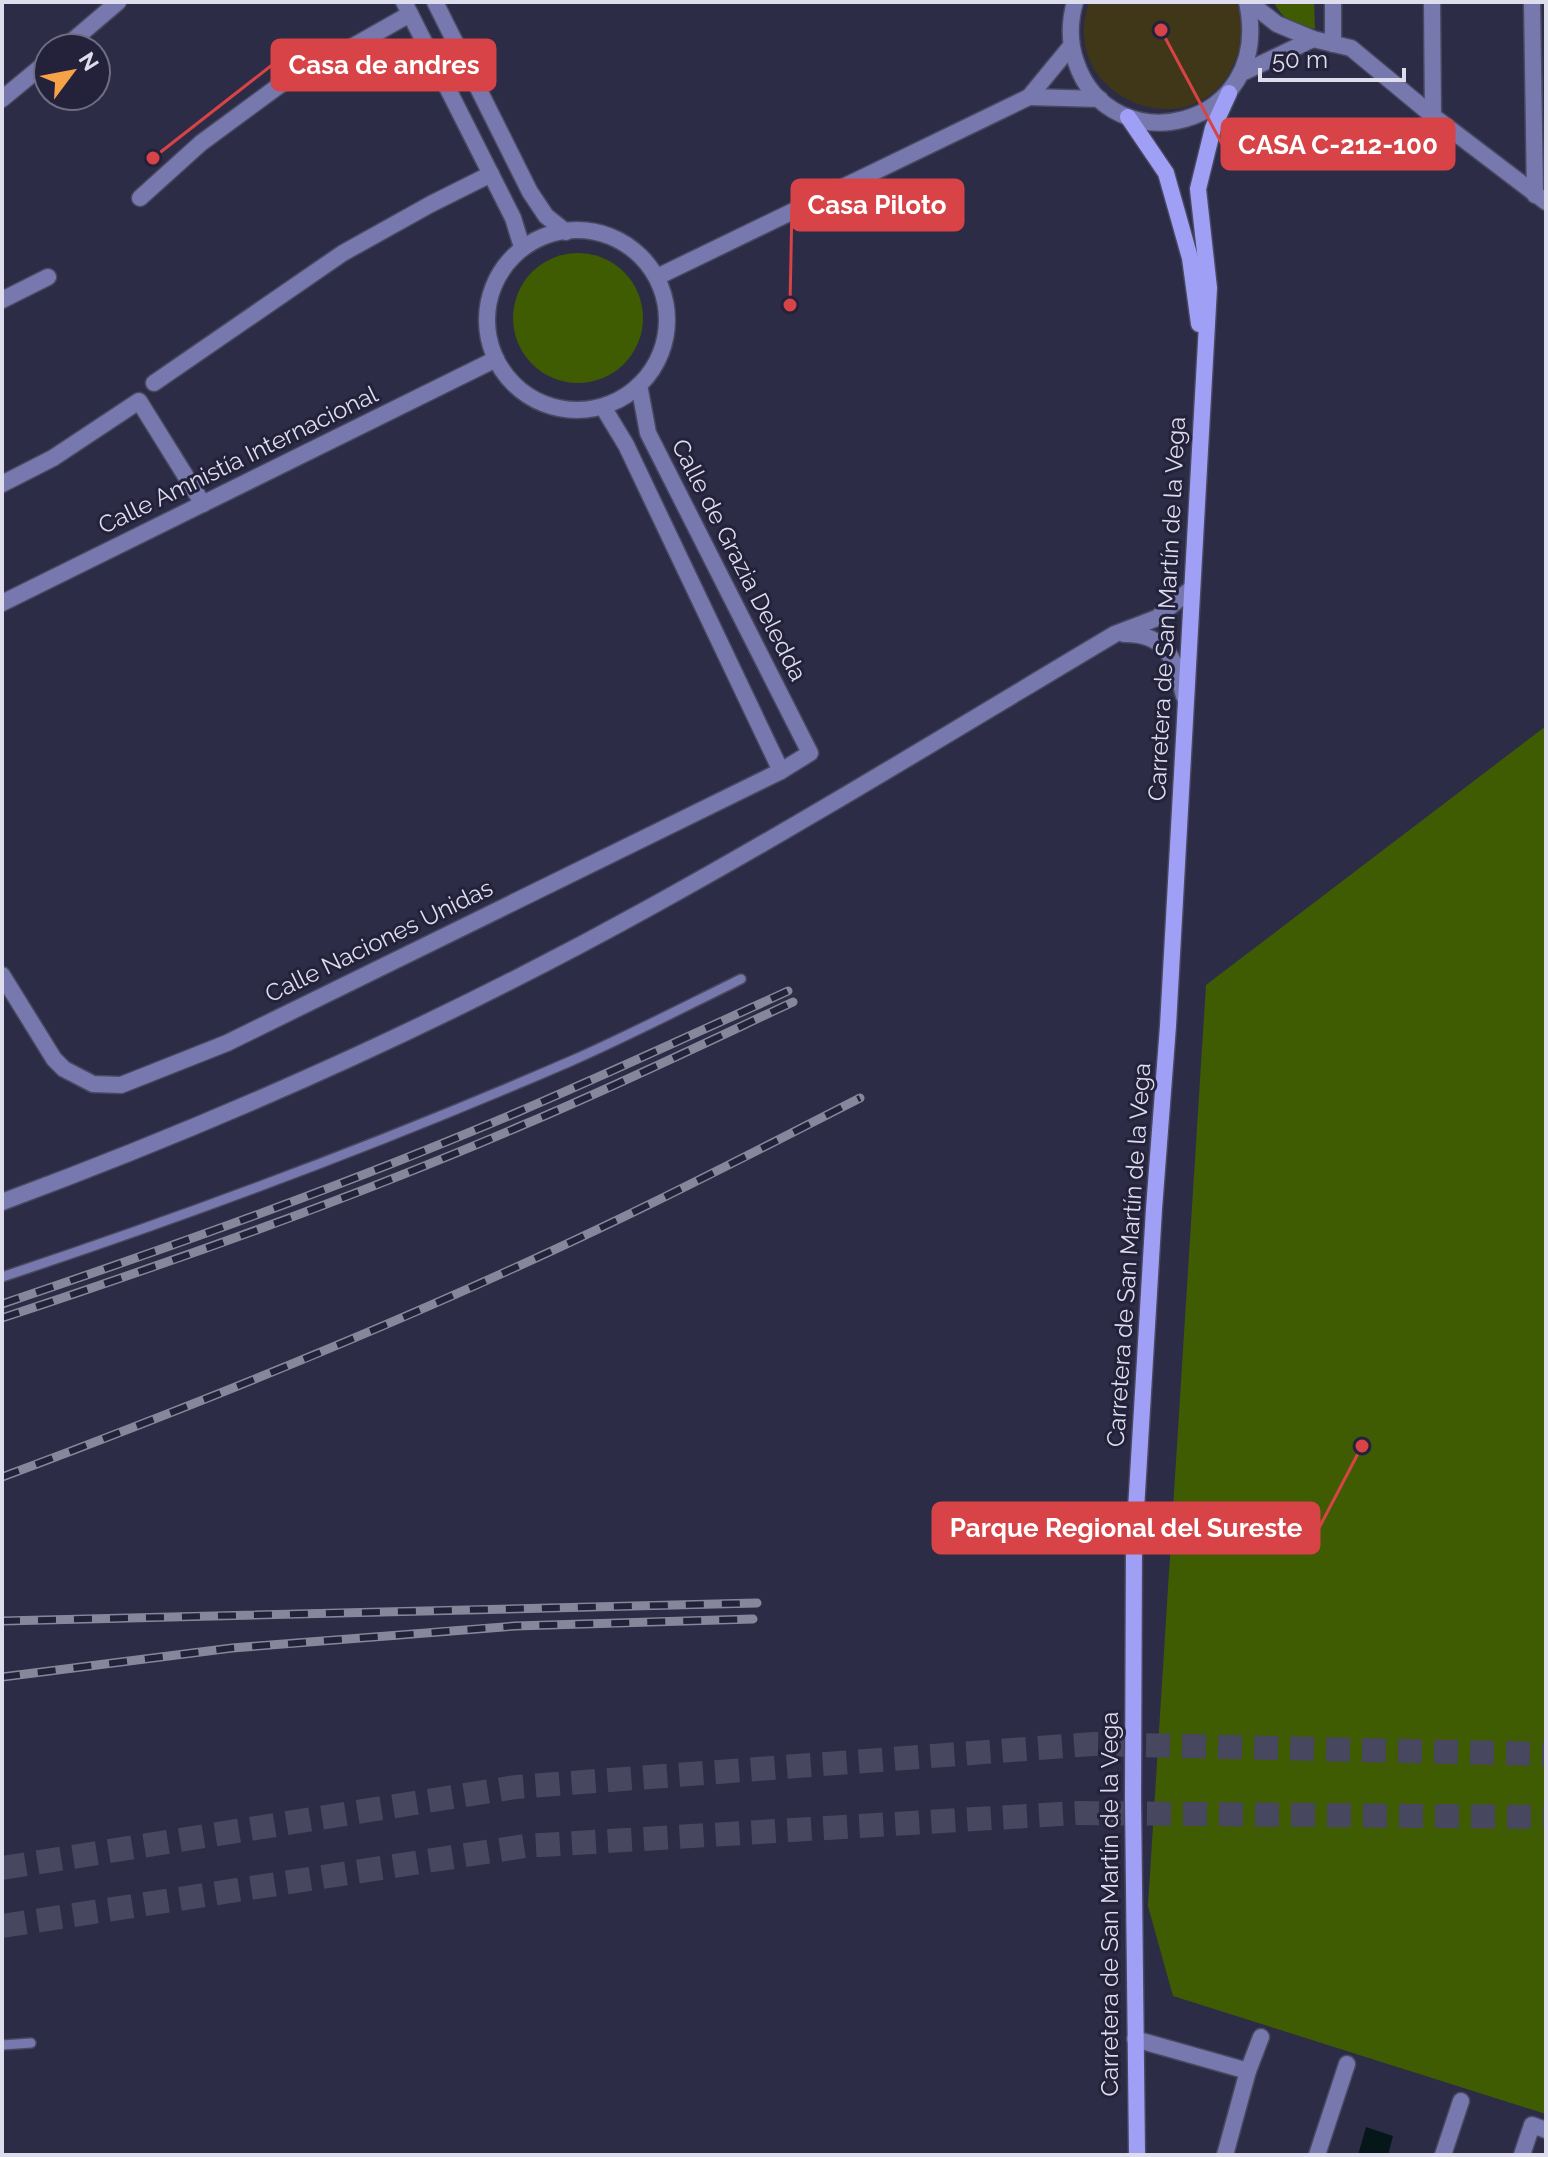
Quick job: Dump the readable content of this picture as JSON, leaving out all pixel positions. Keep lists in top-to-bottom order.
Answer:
{
  "streets": {
    "street": [
      "Calle Amnistía Internacional",
      "Calle de Grazia Deledda",
      "Carretera de San Martín de la Vega",
      "Calle Naciones Unidas"
    ]
  },
  "crossings": [
    ["Calle Amnistía Internacional", "Calle de Grazia Deledda"],
    ["Calle de Grazia Deledda", "Calle Naciones Unidas"]
  ],
  "places": [
    "CASA C-212-100",
    "Casa de andres",
    "Casa Piloto",
    "Parque Regional del Sureste"
  ],
  "scale_bar": "50 m",
  "north": "top right"
}
